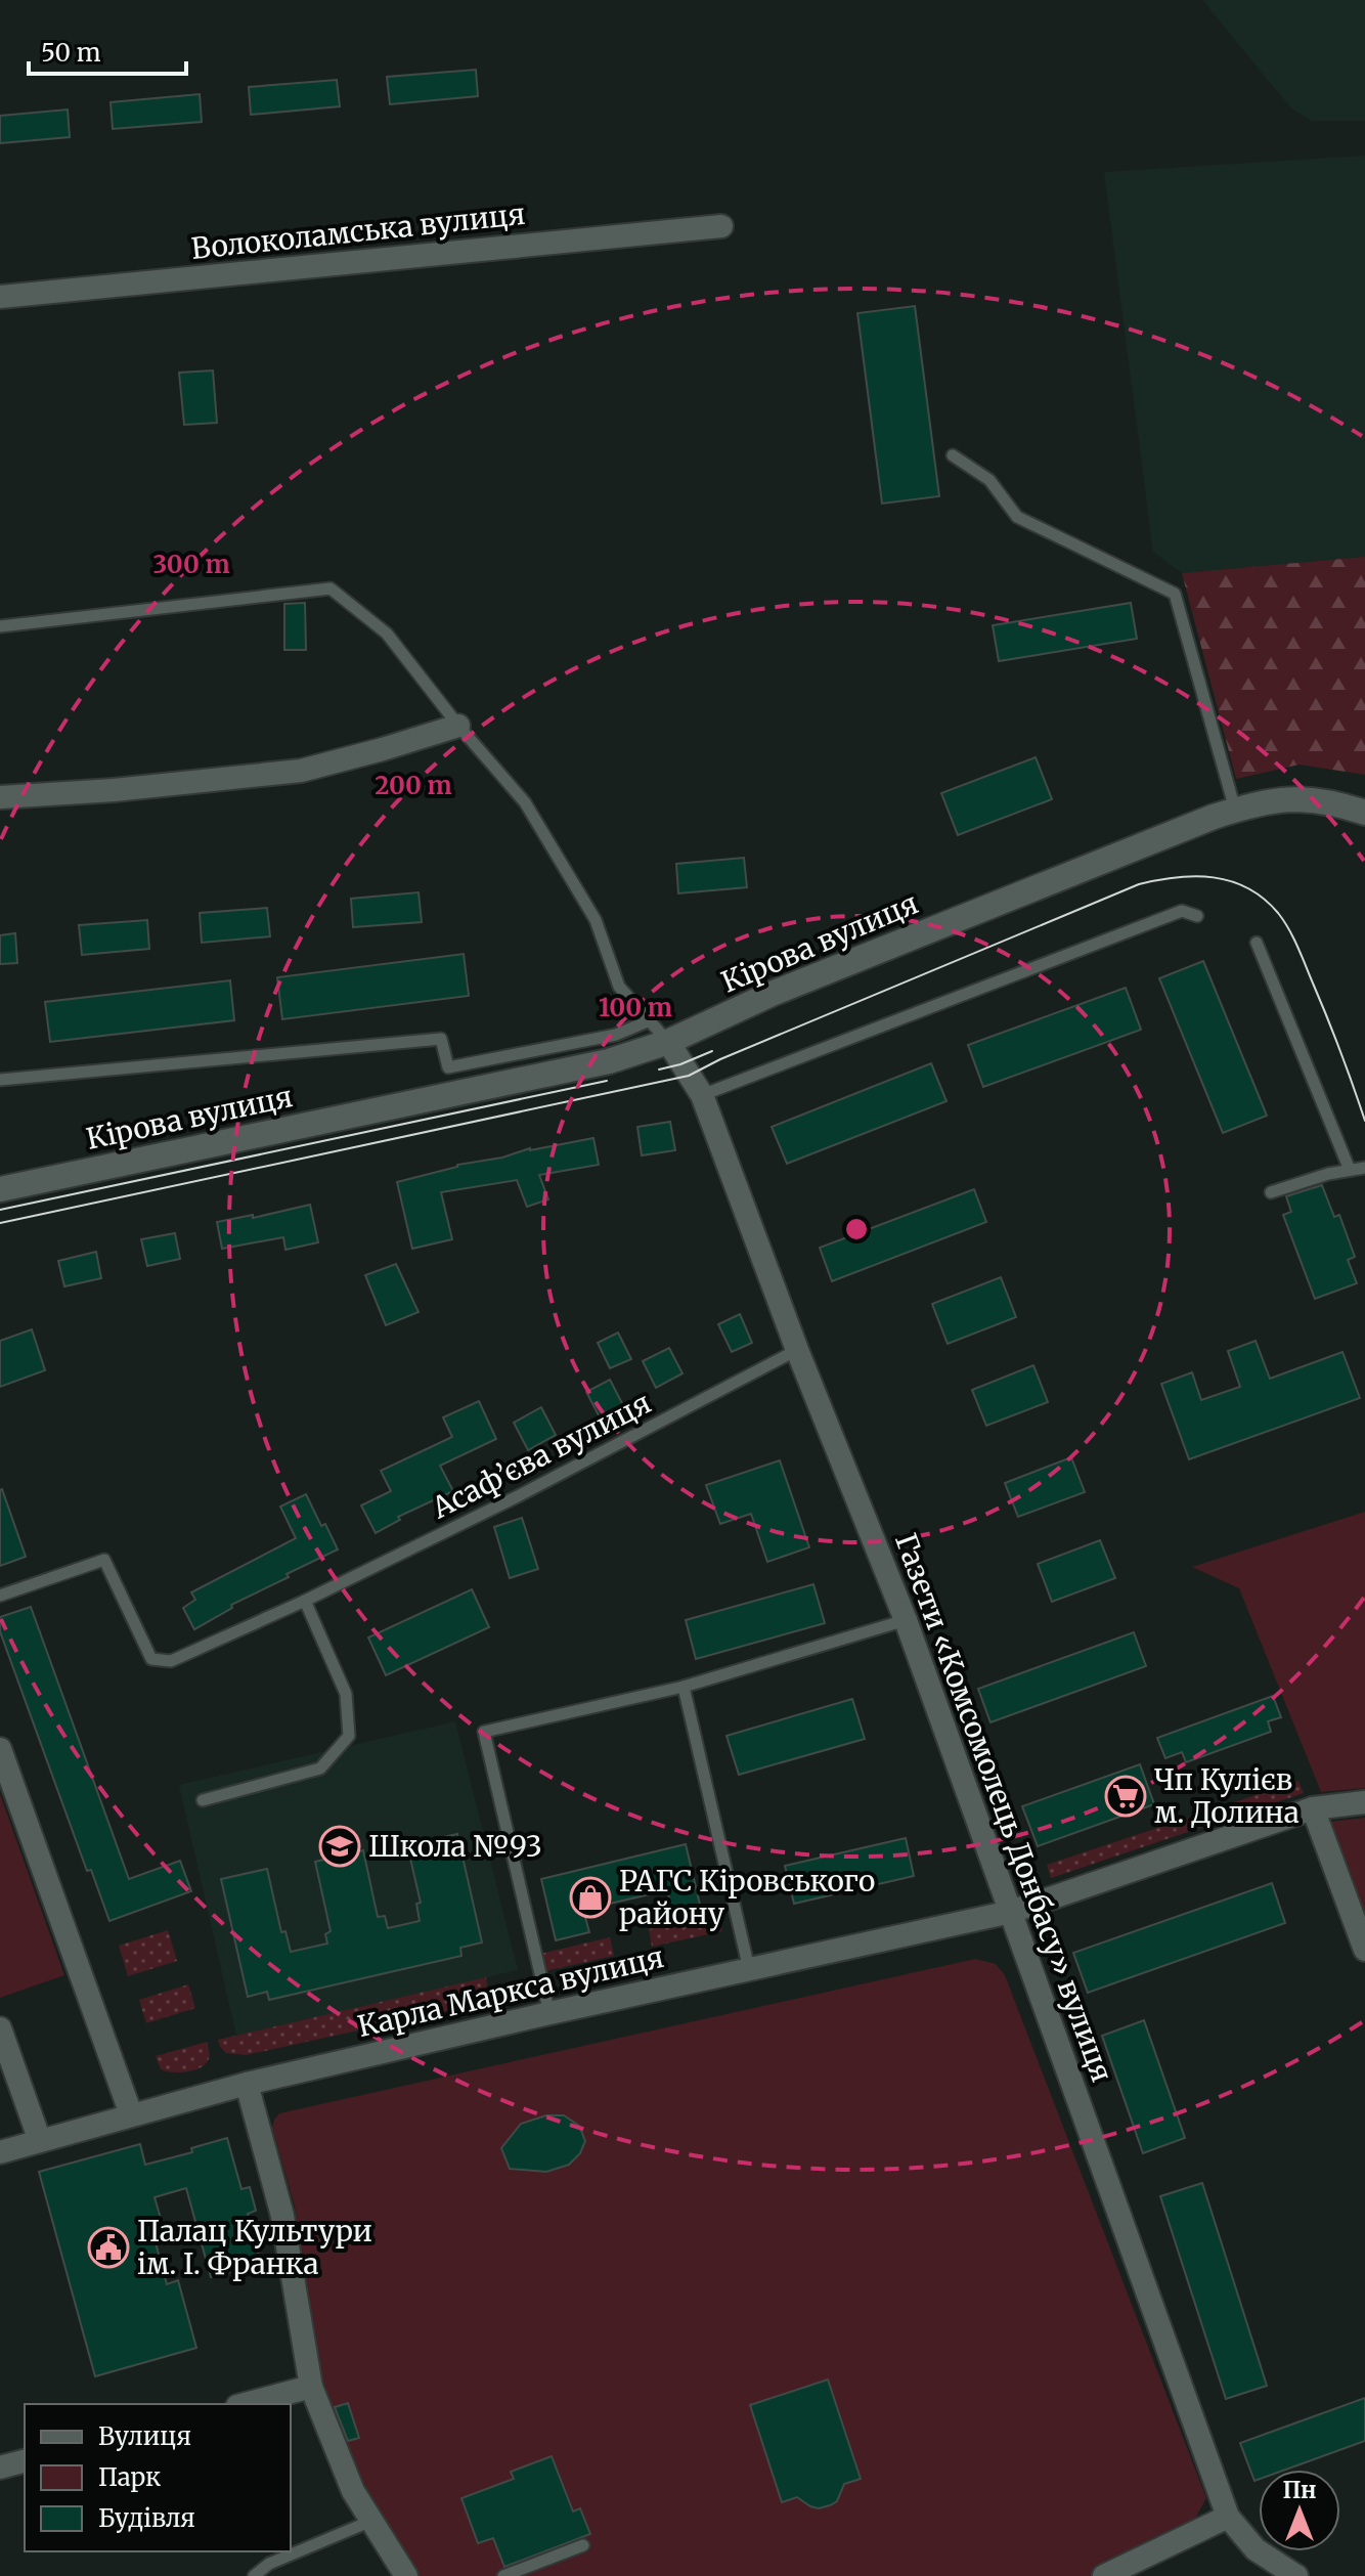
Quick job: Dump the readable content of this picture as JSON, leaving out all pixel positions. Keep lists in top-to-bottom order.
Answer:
{
  "streets": {
    "main road": ["Кірова вулиця"],
    "street": ["Волоколамська вулиця", "Газети «Комсомолець Донбасу» вулиця", "Карла Маркса вулиця"],
    "lane": ["Асаф’єва вулиця"]
  },
  "crossings": [
    ["Кірова вулиця", "Газети «Комсомолець Донбасу» вулиця"],
    ["Асаф’єва вулиця", "Газети «Комсомолець Донбасу» вулиця"],
    ["Газети «Комсомолець Донбасу» вулиця", "Карла Маркса вулиця"]
  ],
  "places": {
    "supermarket": ["Чп Кулієв м. Долина"],
    "school or university": ["Школа №93"],
    "shop": ["РАГС Кіровського району"],
    "public building": ["Палац Культури ім. І. Франка"]
  },
  "legend": ["Вулиця", "Парк", "Будівля"],
  "scale_bar": "50 m",
  "north": "top",
  "rings": ["300 m", "200 m", "100 m"]
}
